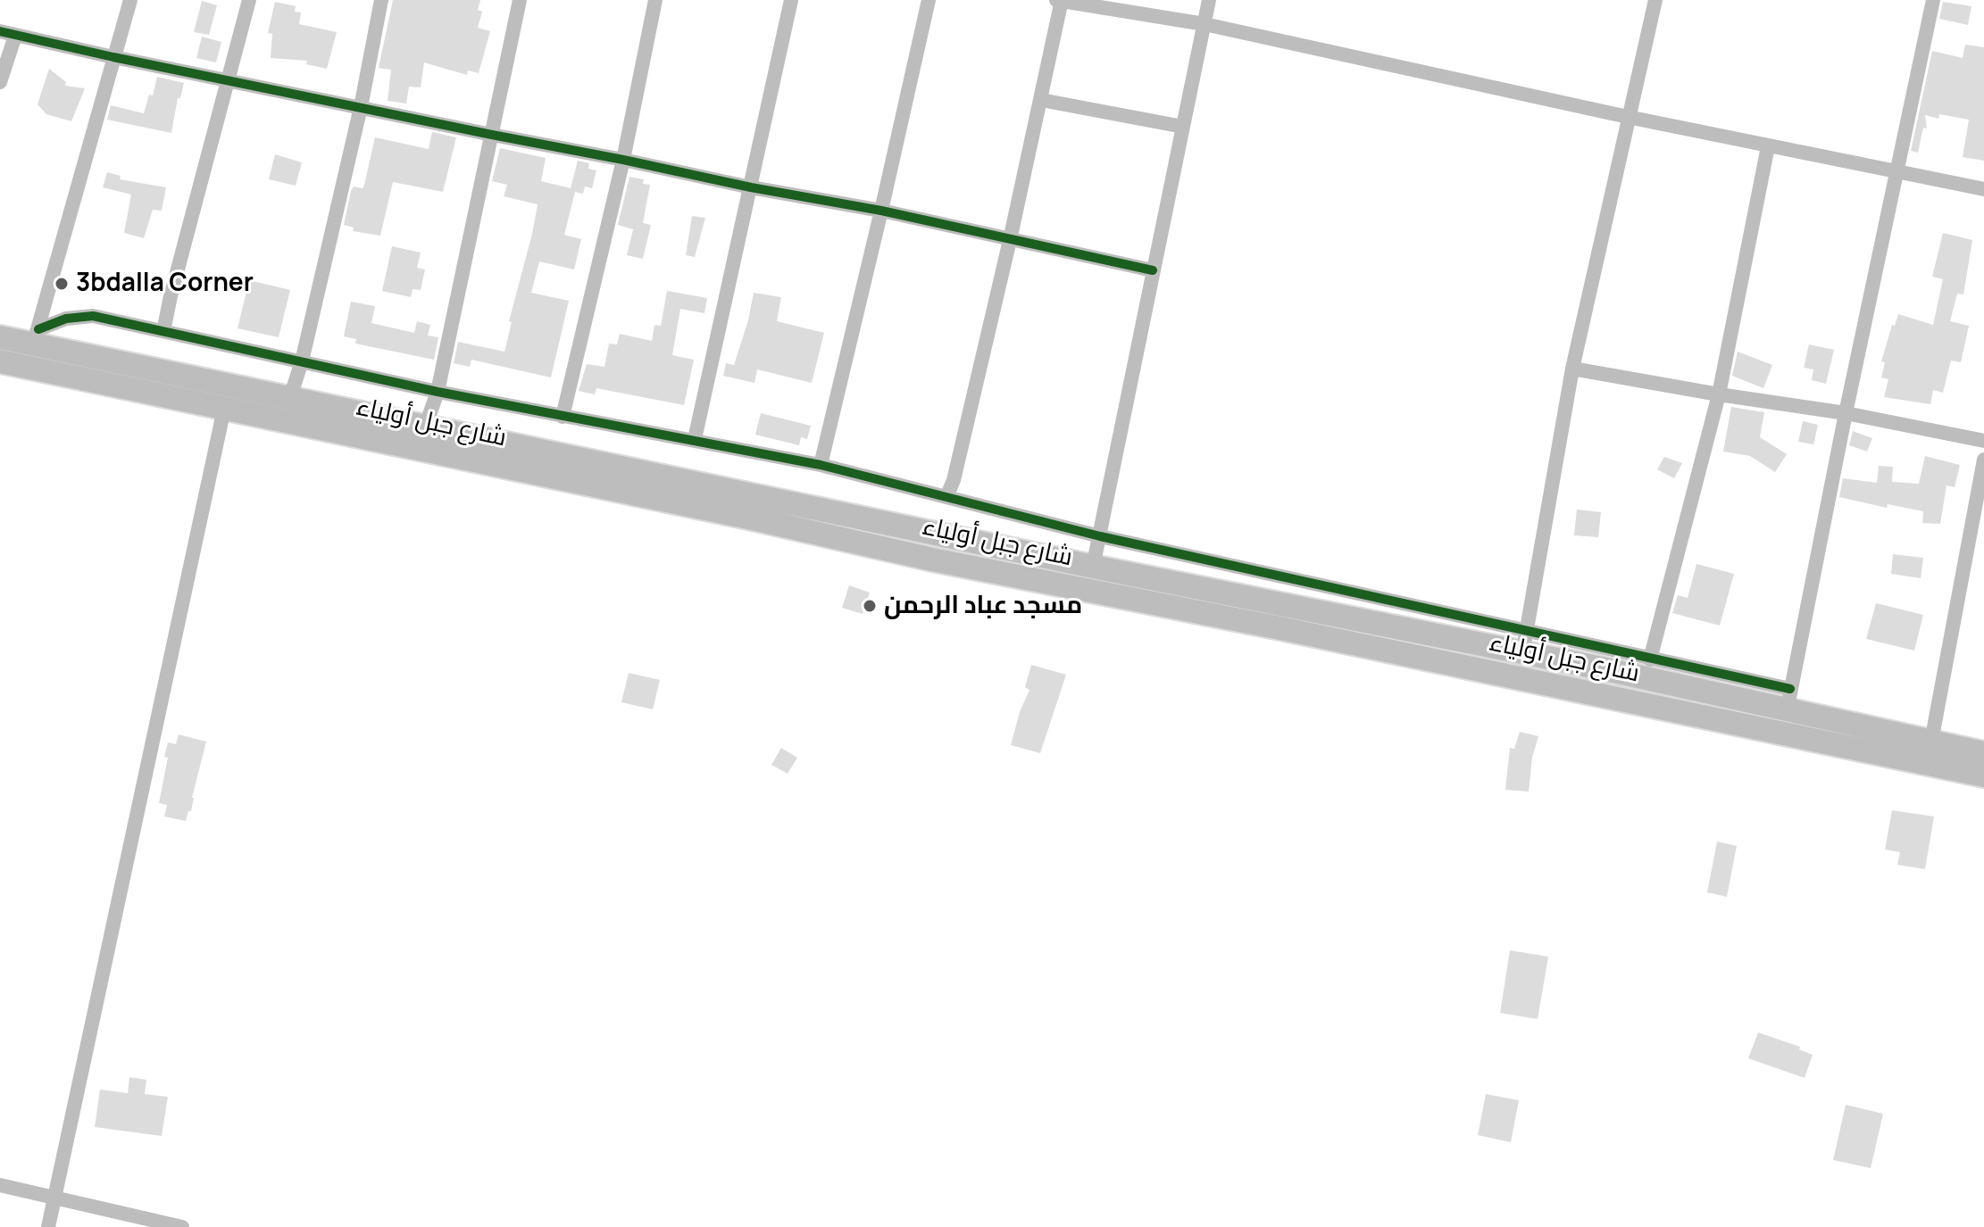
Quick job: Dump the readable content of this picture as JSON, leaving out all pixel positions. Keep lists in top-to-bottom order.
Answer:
{
  "streets": {
    "main road": ["شارع جبل أولياء"]
  },
  "places": ["3bdalla Corner", "مسجد عباد الرحمن"]
}
